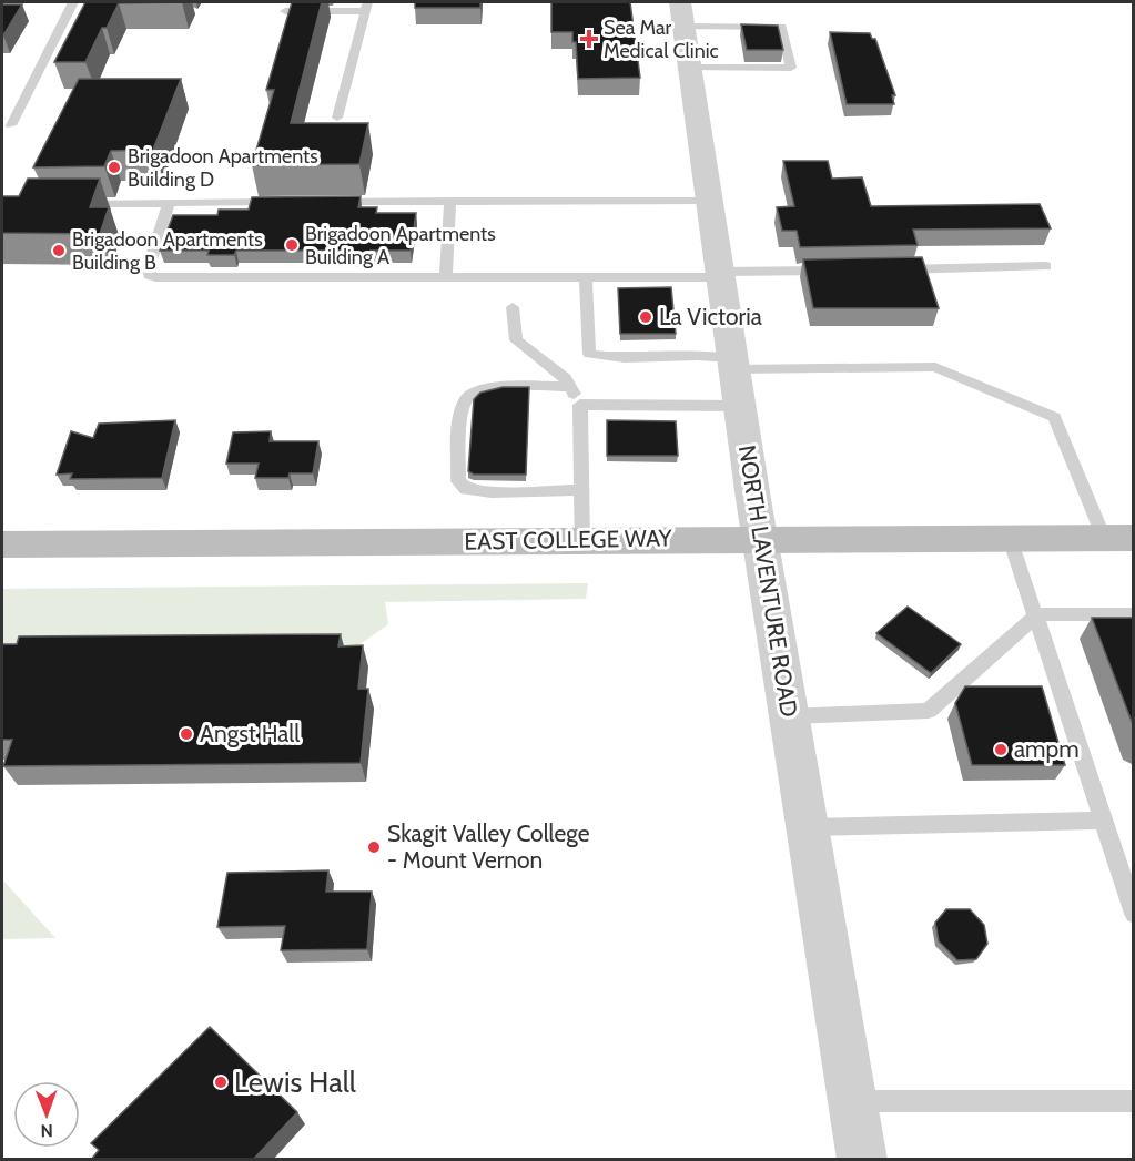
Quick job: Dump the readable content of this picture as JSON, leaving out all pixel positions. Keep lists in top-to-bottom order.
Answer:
{
  "streets": {
    "main road": ["EAST COLLEGE WAY"],
    "street": ["NORTH LAVENTURE ROAD"]
  },
  "crossings": [
    ["EAST COLLEGE WAY", "NORTH LAVENTURE ROAD"]
  ],
  "places": {
    "health": ["Sea Mar Medical Clinic"],
    "other": [
      "Brigadoon Apartments Building D",
      "Brigadoon Apartments Building A",
      "Brigadoon Apartments Building B",
      "La Victoria",
      "Angst Hall",
      "ampm",
      "Skagit Valley College - Mount Vernon",
      "Lewis Hall"
    ]
  },
  "north": "bottom"
}
